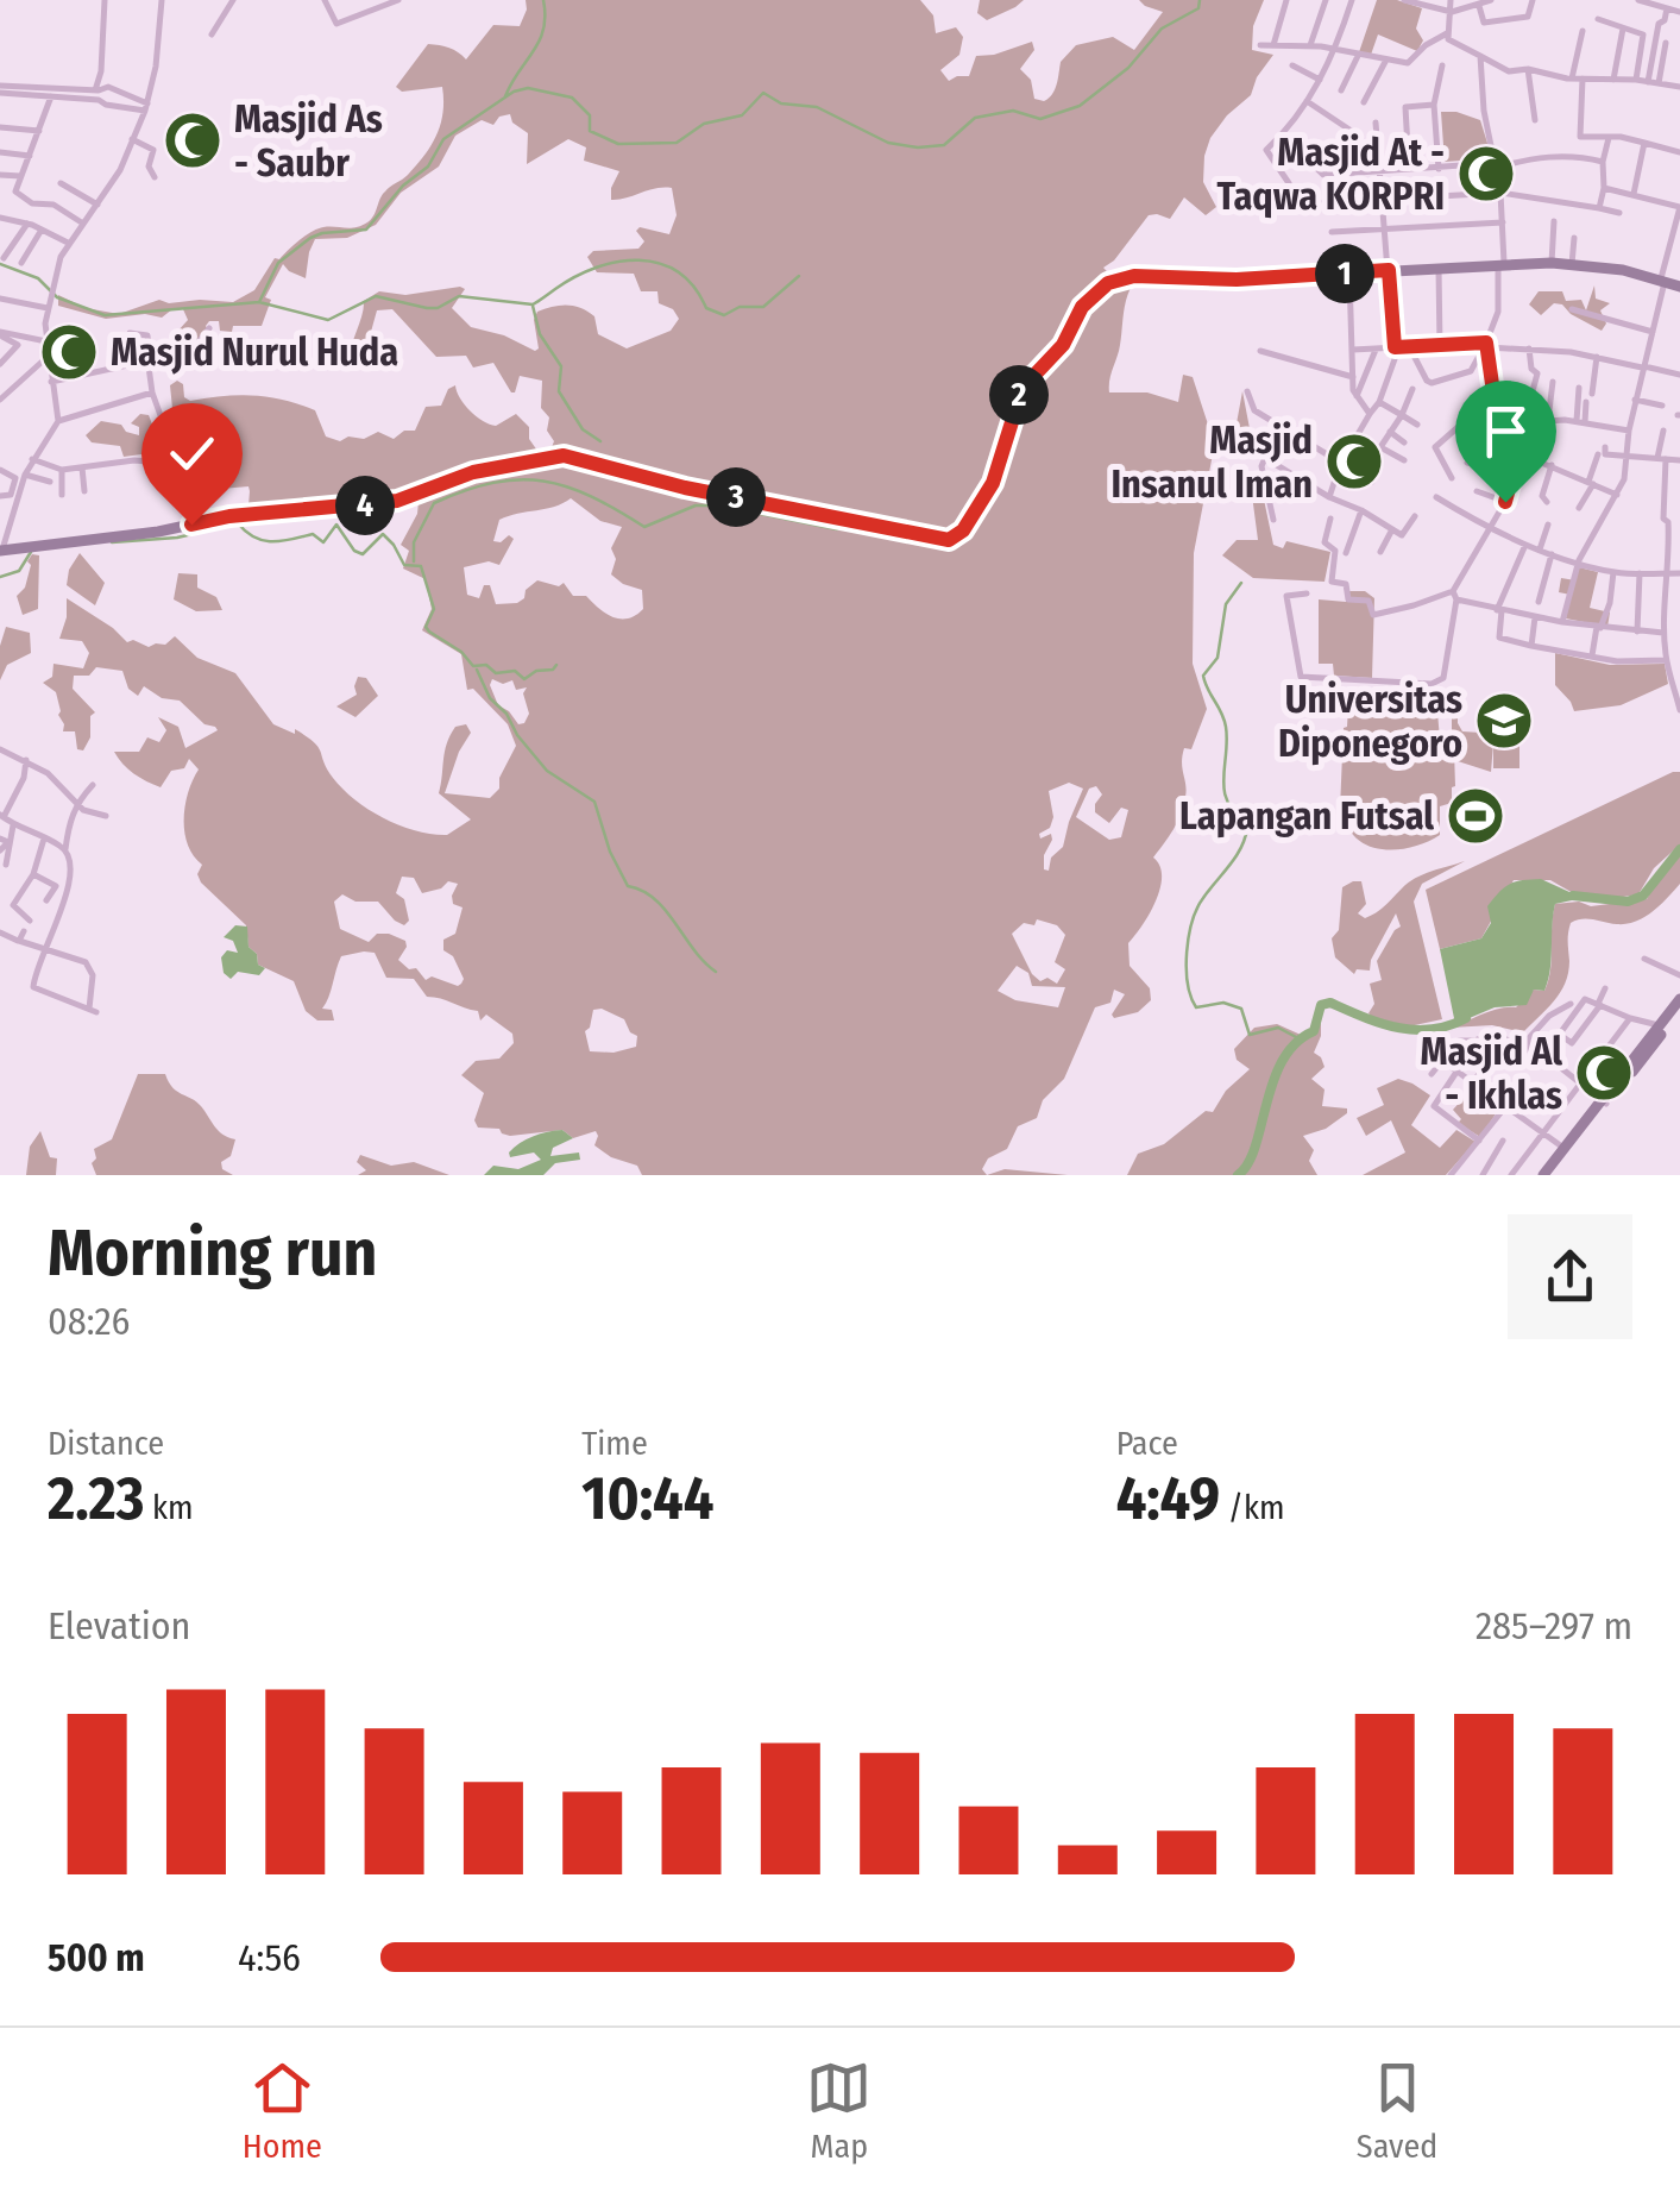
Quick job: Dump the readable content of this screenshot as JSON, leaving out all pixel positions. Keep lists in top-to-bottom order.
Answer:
{
  "places": {
    "mosque": [
      "Masjid As - Saubr",
      "Masjid At - Taqwa KORPRI",
      "Masjid Nurul Huda",
      "Masjid Insanul Iman",
      "Masjid Al - Ikhlas"
    ],
    "school or university": ["Universitas Diponegoro"],
    "sports": ["Lapangan Futsal"]
  },
  "page": {
    "pins": [
      "1",
      "2",
      "3",
      "4"
    ],
    "heading": ["Morning run", "08:26"],
    "stats": [
      ["Distance", "2.23 km"],
      ["Time", "10:44"],
      ["Pace", "4:49 /km"]
    ],
    "chart": ["Elevation", "285–297 m"],
    "list": [
      {
        "name": "500 m",
        "note": "4:56"
      }
    ],
    "tabs": ["Home", "Map", "Saved"]
  }
}
